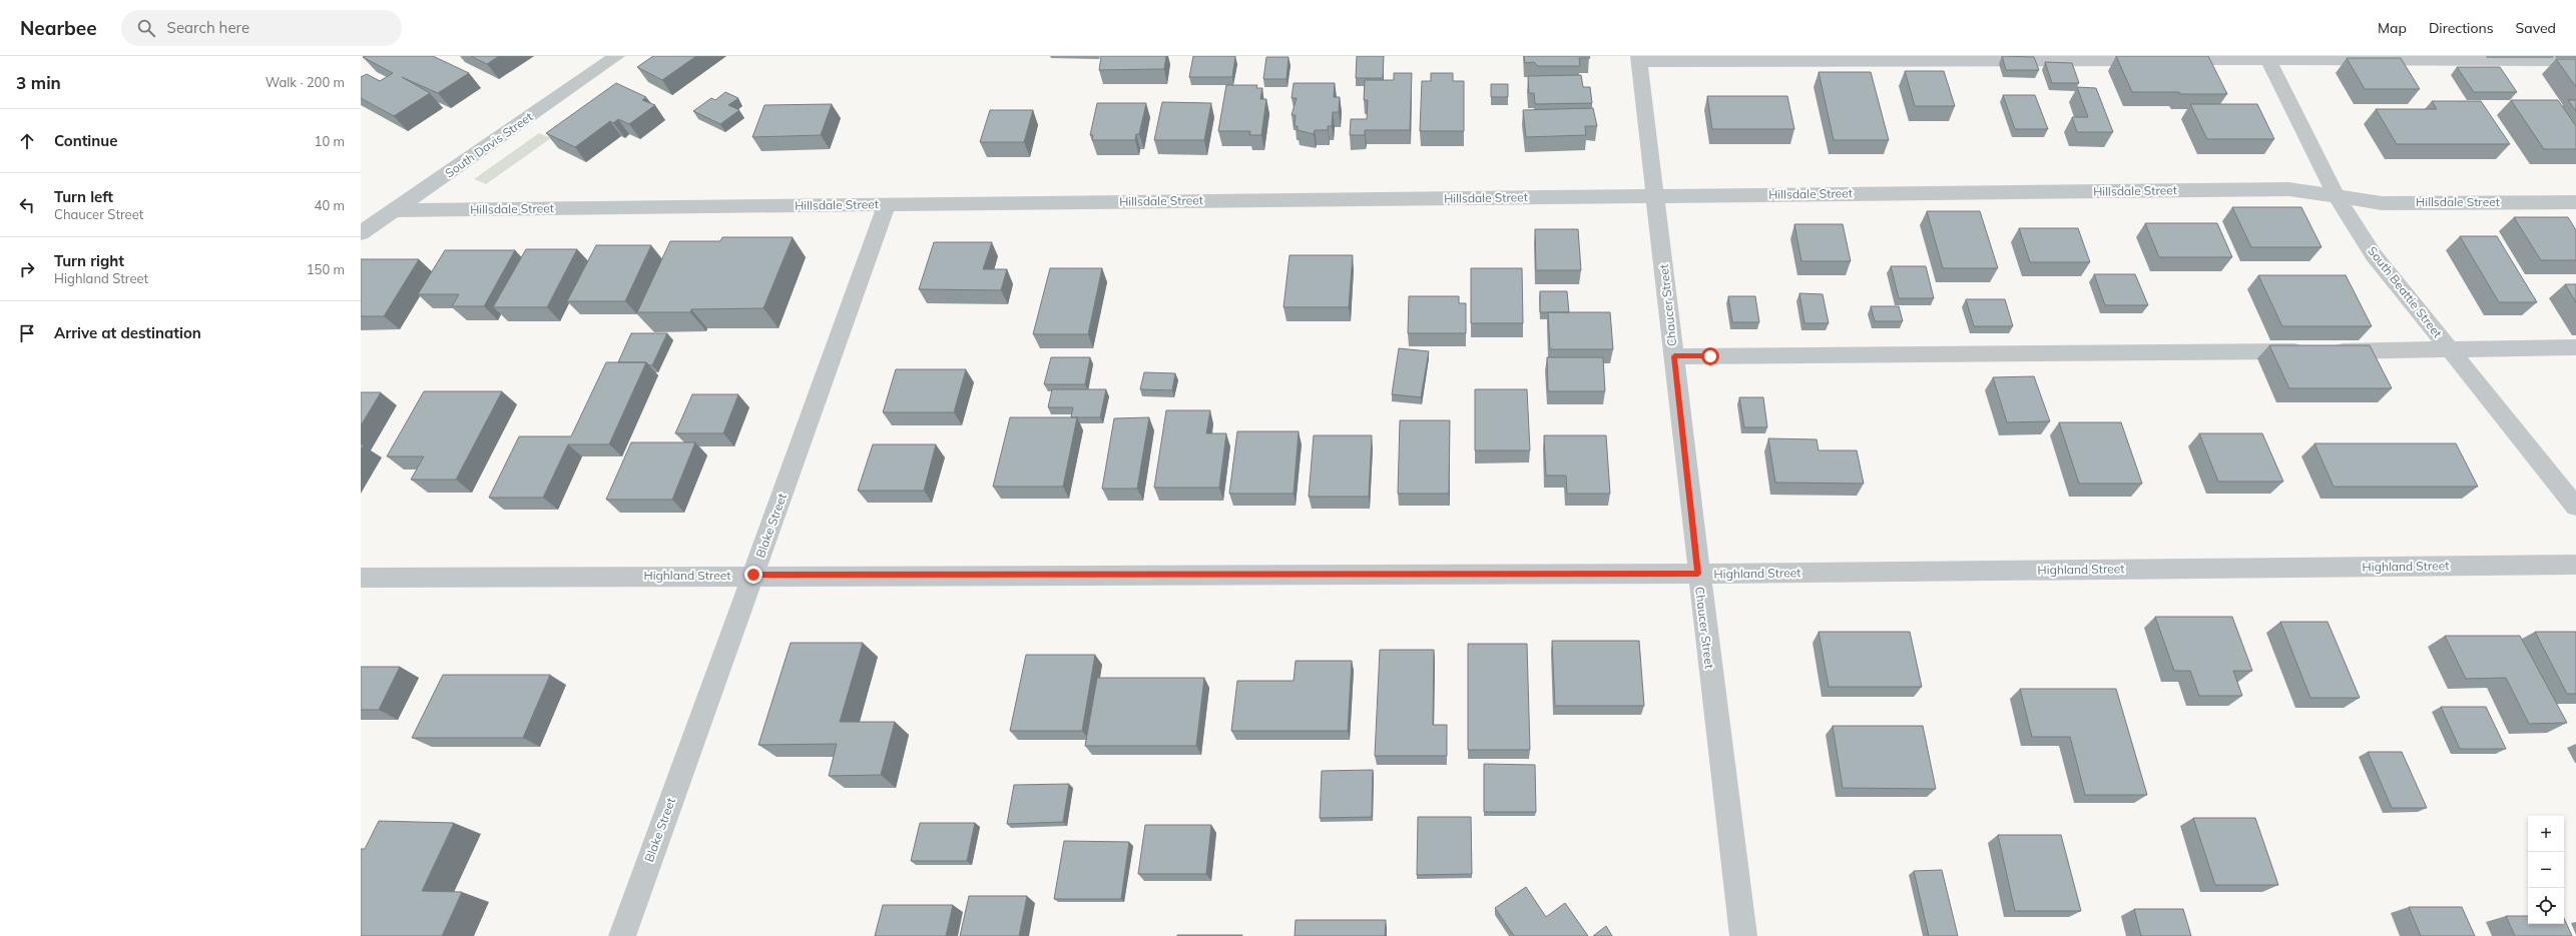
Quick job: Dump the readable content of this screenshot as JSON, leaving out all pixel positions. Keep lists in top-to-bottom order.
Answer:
{
  "streets": {
    "street": [
      "South Davis Street",
      "Hillsdale Street",
      "South Beattie Street",
      "Chaucer Street",
      "Blake Street",
      "Highland Street"
    ]
  },
  "crossings": [
    ["South Davis Street", "Hillsdale Street"],
    ["Hillsdale Street", "South Beattie Street"],
    ["Hillsdale Street", "Chaucer Street"],
    ["Hillsdale Street", "Blake Street"],
    ["Chaucer Street", "Highland Street"],
    ["Blake Street", "Highland Street"]
  ],
  "page": {
    "header": "Nearbee",
    "search": "Search here",
    "nav": ["Map", "Directions", "Saved"],
    "heading": ["3 min", "Walk · 200 m"],
    "list": [
      ["Continue", "10 m"],
      ["Turn left", "Chaucer Street", "40 m"],
      ["Turn right", "Highland Street", "150 m"],
      "Arrive at destination"
    ],
    "map_buttons": ["+", "−"]
  }
}
